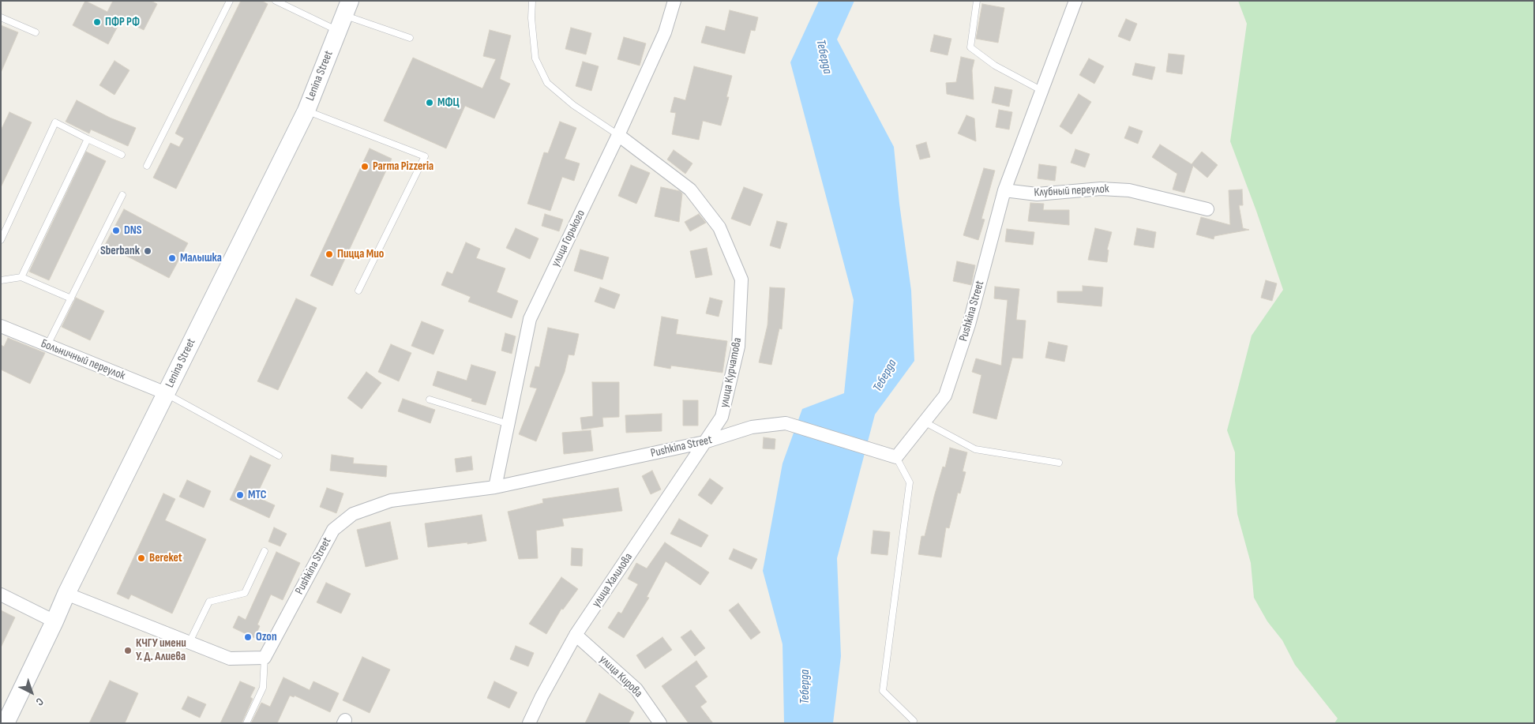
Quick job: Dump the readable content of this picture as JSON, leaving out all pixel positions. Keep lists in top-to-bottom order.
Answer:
{
  "streets": {
    "main road": ["Lenina Street"],
    "street": [
      "Клубный переулок",
      "улица Горького",
      "Pushkina Street",
      "Больничный переулок",
      "улица Курчатова",
      "улица Халилова",
      "улица Кирова"
    ]
  },
  "crossings": [
    ["Lenina Street", "Больничный переулок"],
    ["Клубный переулок", "Pushkina Street"],
    ["улица Горького", "Pushkina Street"],
    ["улица Горького", "улица Курчатова"],
    ["Pushkina Street", "улица Курчатова"],
    ["Pushkina Street", "улица Халилова"],
    ["улица Курчатова", "улица Халилова"],
    ["улица Халилова", "улица Кирова"]
  ],
  "water": ["Теберда"],
  "places": [
    "ПФР РФ",
    "МФЦ",
    "Parma Pizzeria",
    "DNS",
    "Sberbank",
    "Пицца Мио",
    "Малышка",
    "МТС",
    "Bereket",
    "Ozon",
    "КЧГУ имени У. Д. Алиева"
  ],
  "north": "bottom right"
}
